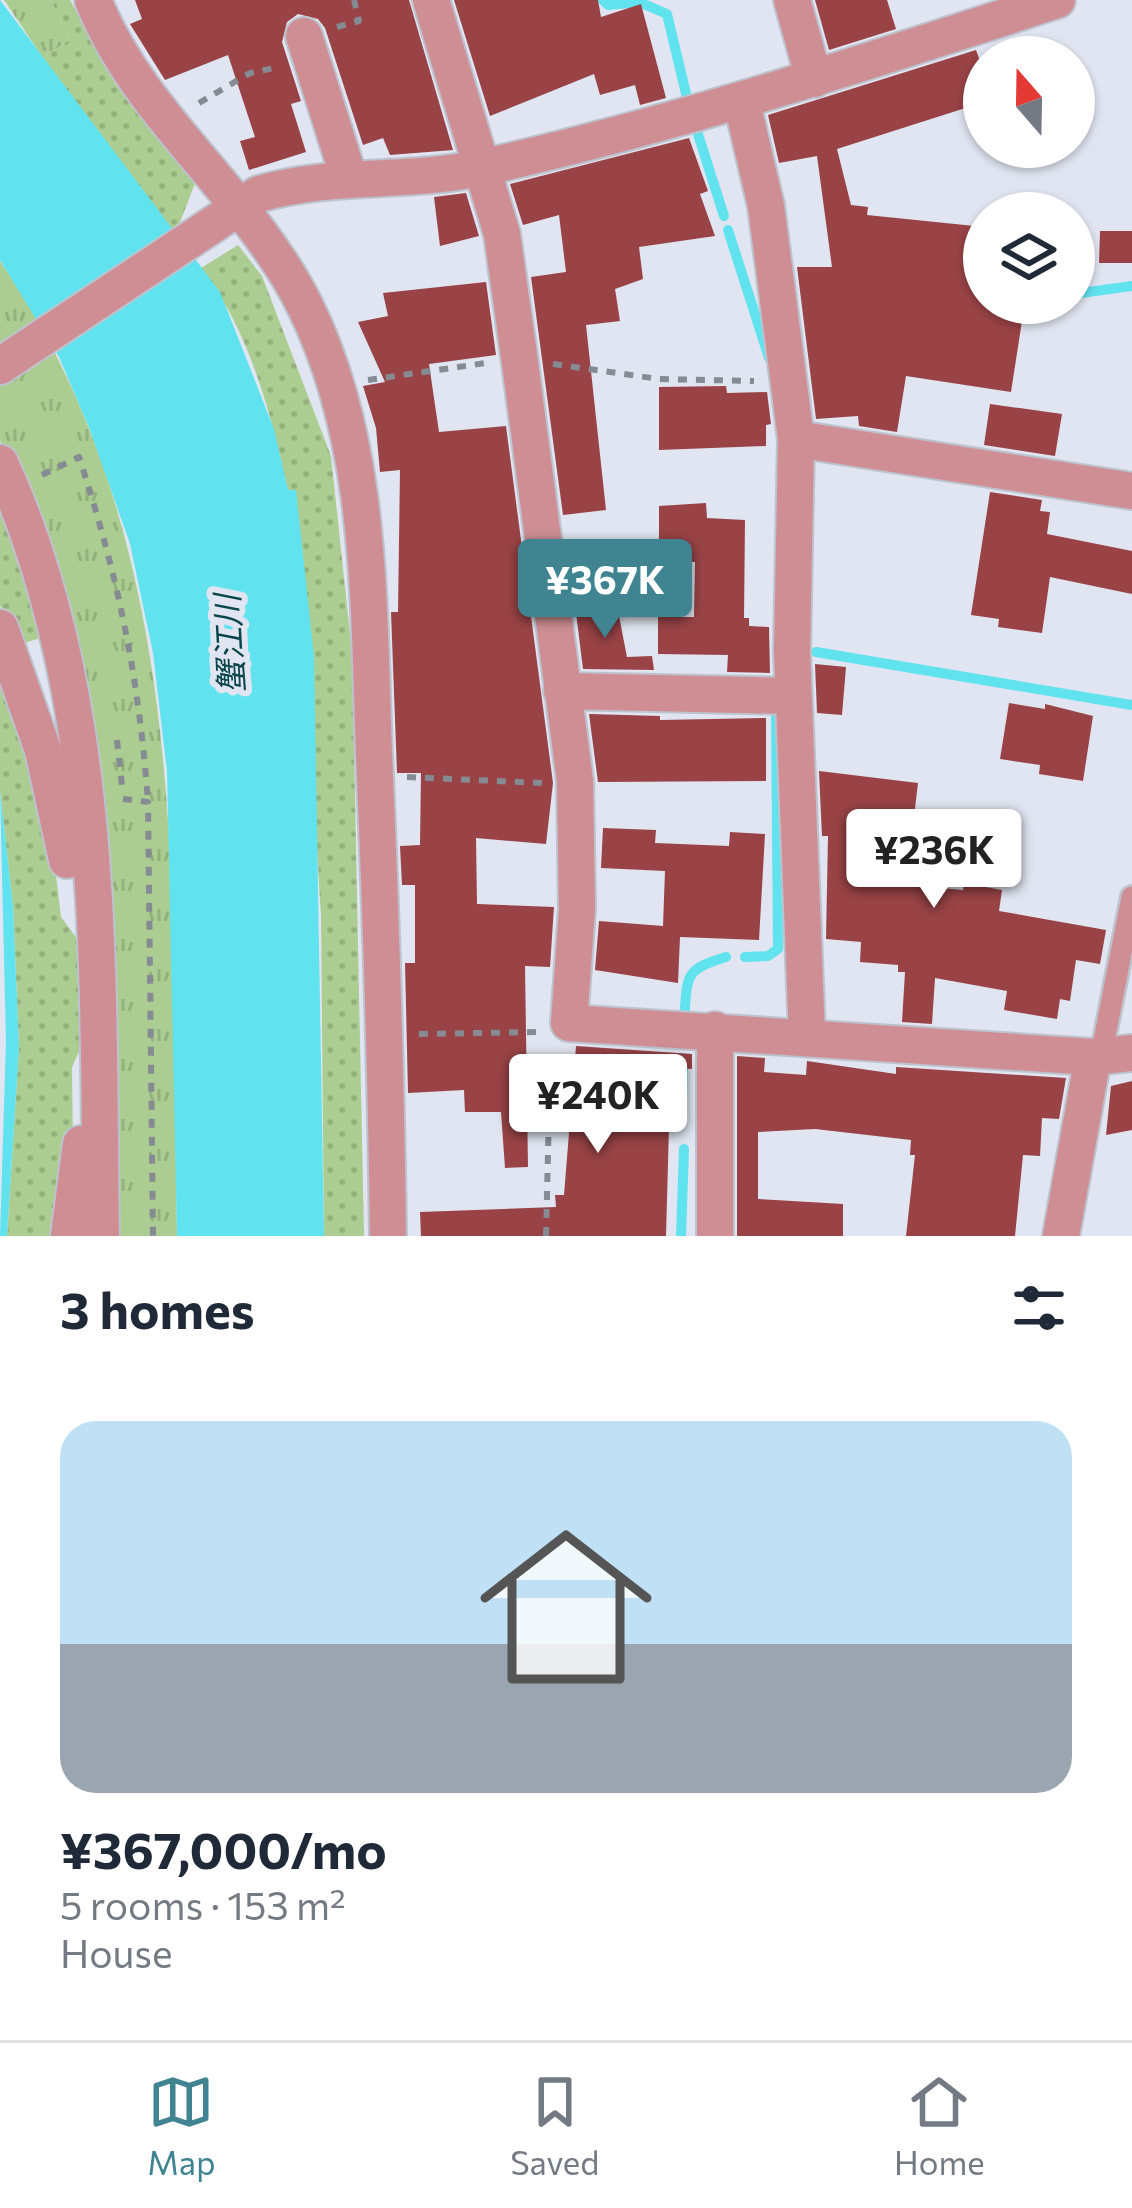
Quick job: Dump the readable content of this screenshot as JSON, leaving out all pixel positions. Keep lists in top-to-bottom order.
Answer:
{
  "water": ["蟹江川"],
  "north": "top",
  "page": {
    "price": ["¥367K", "¥236K", "¥240K"],
    "heading": "3 homes",
    "list": [
      {
        "name": "¥367,000/mo",
        "note": "5 rooms · 153 m² · House"
      }
    ],
    "tabs": ["Map", "Saved", "Home"]
  }
}
